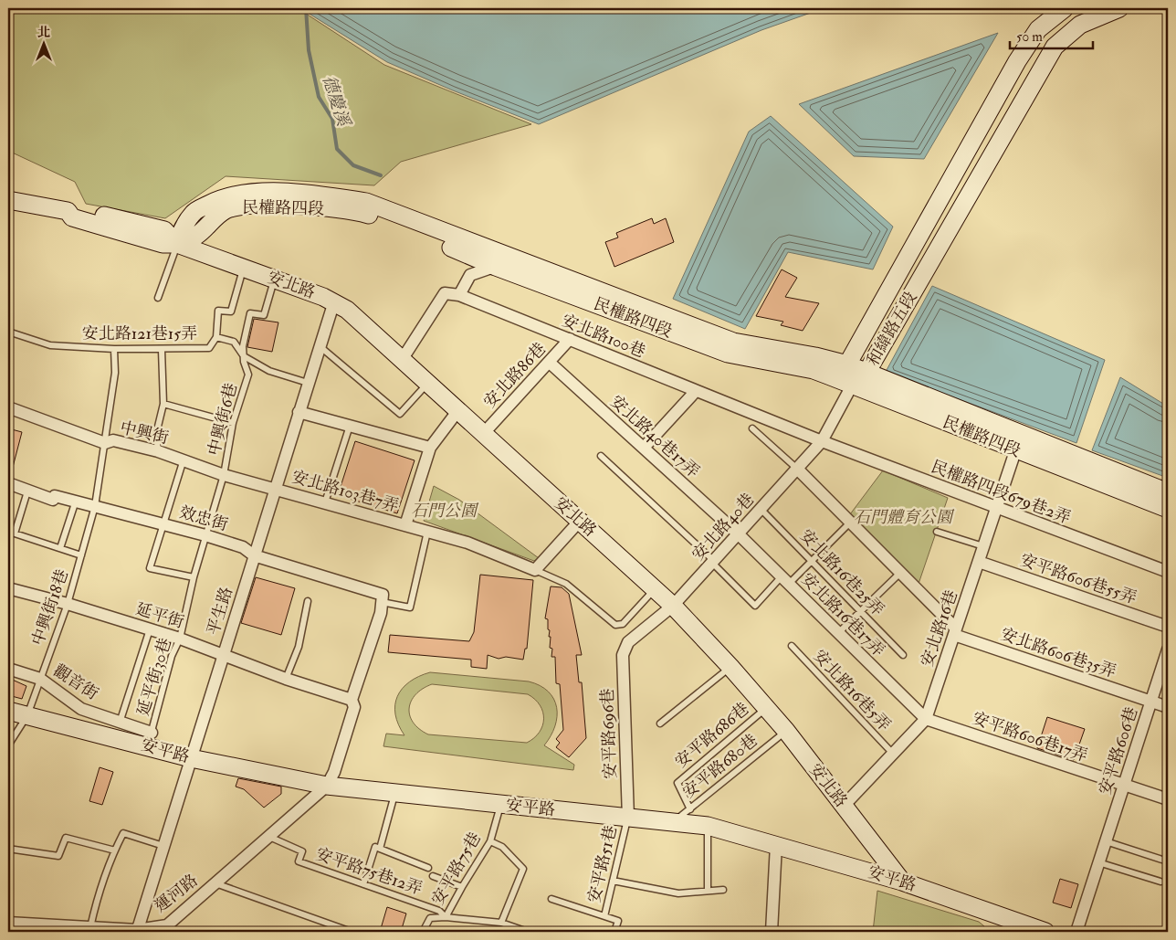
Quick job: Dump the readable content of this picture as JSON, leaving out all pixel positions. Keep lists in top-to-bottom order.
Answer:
{
  "streets": {
    "street": [
      "民權路四段",
      "安北路",
      "和緯路五段",
      "安北路100巷",
      "安北路86巷",
      "中興街",
      "安北路40巷17弄",
      "安北路103巷7弄",
      "民權路四段679巷2弄",
      "效忠街",
      "安北路40巷",
      "安平路606巷55弄",
      "平生路",
      "安北路16巷17弄",
      "延平街",
      "安北路16巷",
      "安北路606巷35弄",
      "觀音街",
      "安平路696巷",
      "安平路606巷17弄",
      "安平路",
      "安平路606巷",
      "運河路"
    ],
    "lane": [
      "安北路121巷15弄",
      "中興街6巷",
      "安北路16巷25弄",
      "中興街18巷",
      "延平街30巷",
      "安北路16巷5弄",
      "安平路686巷",
      "安平路680巷",
      "安平路51巷",
      "安平路75巷",
      "安平路75巷12弄"
    ]
  },
  "crossings": [
    ["民權路四段", "安北路"],
    ["民權路四段", "和緯路五段"],
    ["民權路四段", "安北路40巷"],
    ["民權路四段", "安北路16巷"],
    ["安北路", "安北路86巷"],
    ["安北路", "中興街6巷"],
    ["安北路", "安北路40巷"],
    ["安北路", "平生路"],
    ["安北路", "安北路16巷"],
    ["安北路", "安平路686巷"],
    ["安北路", "安平路"],
    ["安北路", "安平路680巷"],
    ["和緯路五段", "安北路40巷"],
    ["安北路121巷15弄", "中興街6巷"],
    ["安北路121巷15弄", "平生路"],
    ["安北路100巷", "安北路86巷"],
    ["安北路100巷", "民權路四段679巷2弄"],
    ["安北路100巷", "安北路40巷"],
    ["安北路86巷", "安北路40巷17弄"],
    ["中興街6巷", "中興街"],
    ["中興街6巷", "效忠街"],
    ["中興街6巷", "延平街30巷"],
    ["中興街", "安北路103巷7弄"],
    ["中興街", "中興街18巷"],
    ["中興街", "平生路"],
    ["安北路40巷17弄", "安北路40巷"],
    ["安北路40巷17弄", "安北路16巷17弄"],
    ["安北路103巷7弄", "效忠街"],
    ["安北路103巷7弄", "平生路"],
    ["民權路四段679巷2弄", "安北路40巷"],
    ["民權路四段679巷2弄", "安北路16巷"],
    ["效忠街", "中興街18巷"],
    ["效忠街", "平生路"],
    ["效忠街", "延平街30巷"],
    ["安北路40巷", "安北路16巷25弄"],
    ["安北路40巷", "安北路16巷17弄"],
    ["安北路40巷", "安平路696巷"],
    ["安平路606巷55弄", "安北路16巷"],
    ["中興街18巷", "延平街"],
    ["中興街18巷", "觀音街"],
    ["中興街18巷", "安平路"],
    ["平生路", "延平街"],
    ["平生路", "安平路"],
    ["平生路", "運河路"],
    ["安北路16巷17弄", "安北路16巷"],
    ["安北路16巷17弄", "安平路606巷17弄"],
    ["延平街", "延平街30巷"],
    ["安北路16巷", "安北路606巷35弄"],
    ["安北路16巷", "安北路16巷5弄"],
    ["安北路16巷", "安平路606巷17弄"],
    ["安北路606巷35弄", "安平路606巷"],
    ["延平街30巷", "觀音街"],
    ["延平街30巷", "安平路"],
    ["觀音街", "安平路"],
    ["安平路696巷", "安平路"],
    ["安平路696巷", "安平路51巷"],
    ["安平路686巷", "安平路680巷"],
    ["安平路606巷17弄", "安平路606巷"],
    ["安平路", "安平路680巷"],
    ["安平路", "安平路51巷"],
    ["安平路", "安平路75巷"],
    ["安平路", "運河路"],
    ["安平路75巷", "安平路75巷12弄"],
    ["安平路75巷12弄", "運河路"]
  ],
  "water": ["德慶溪"],
  "parks": ["石門公園", "石門體育公園"],
  "scale_bar": "50 m",
  "north": "top"
}
